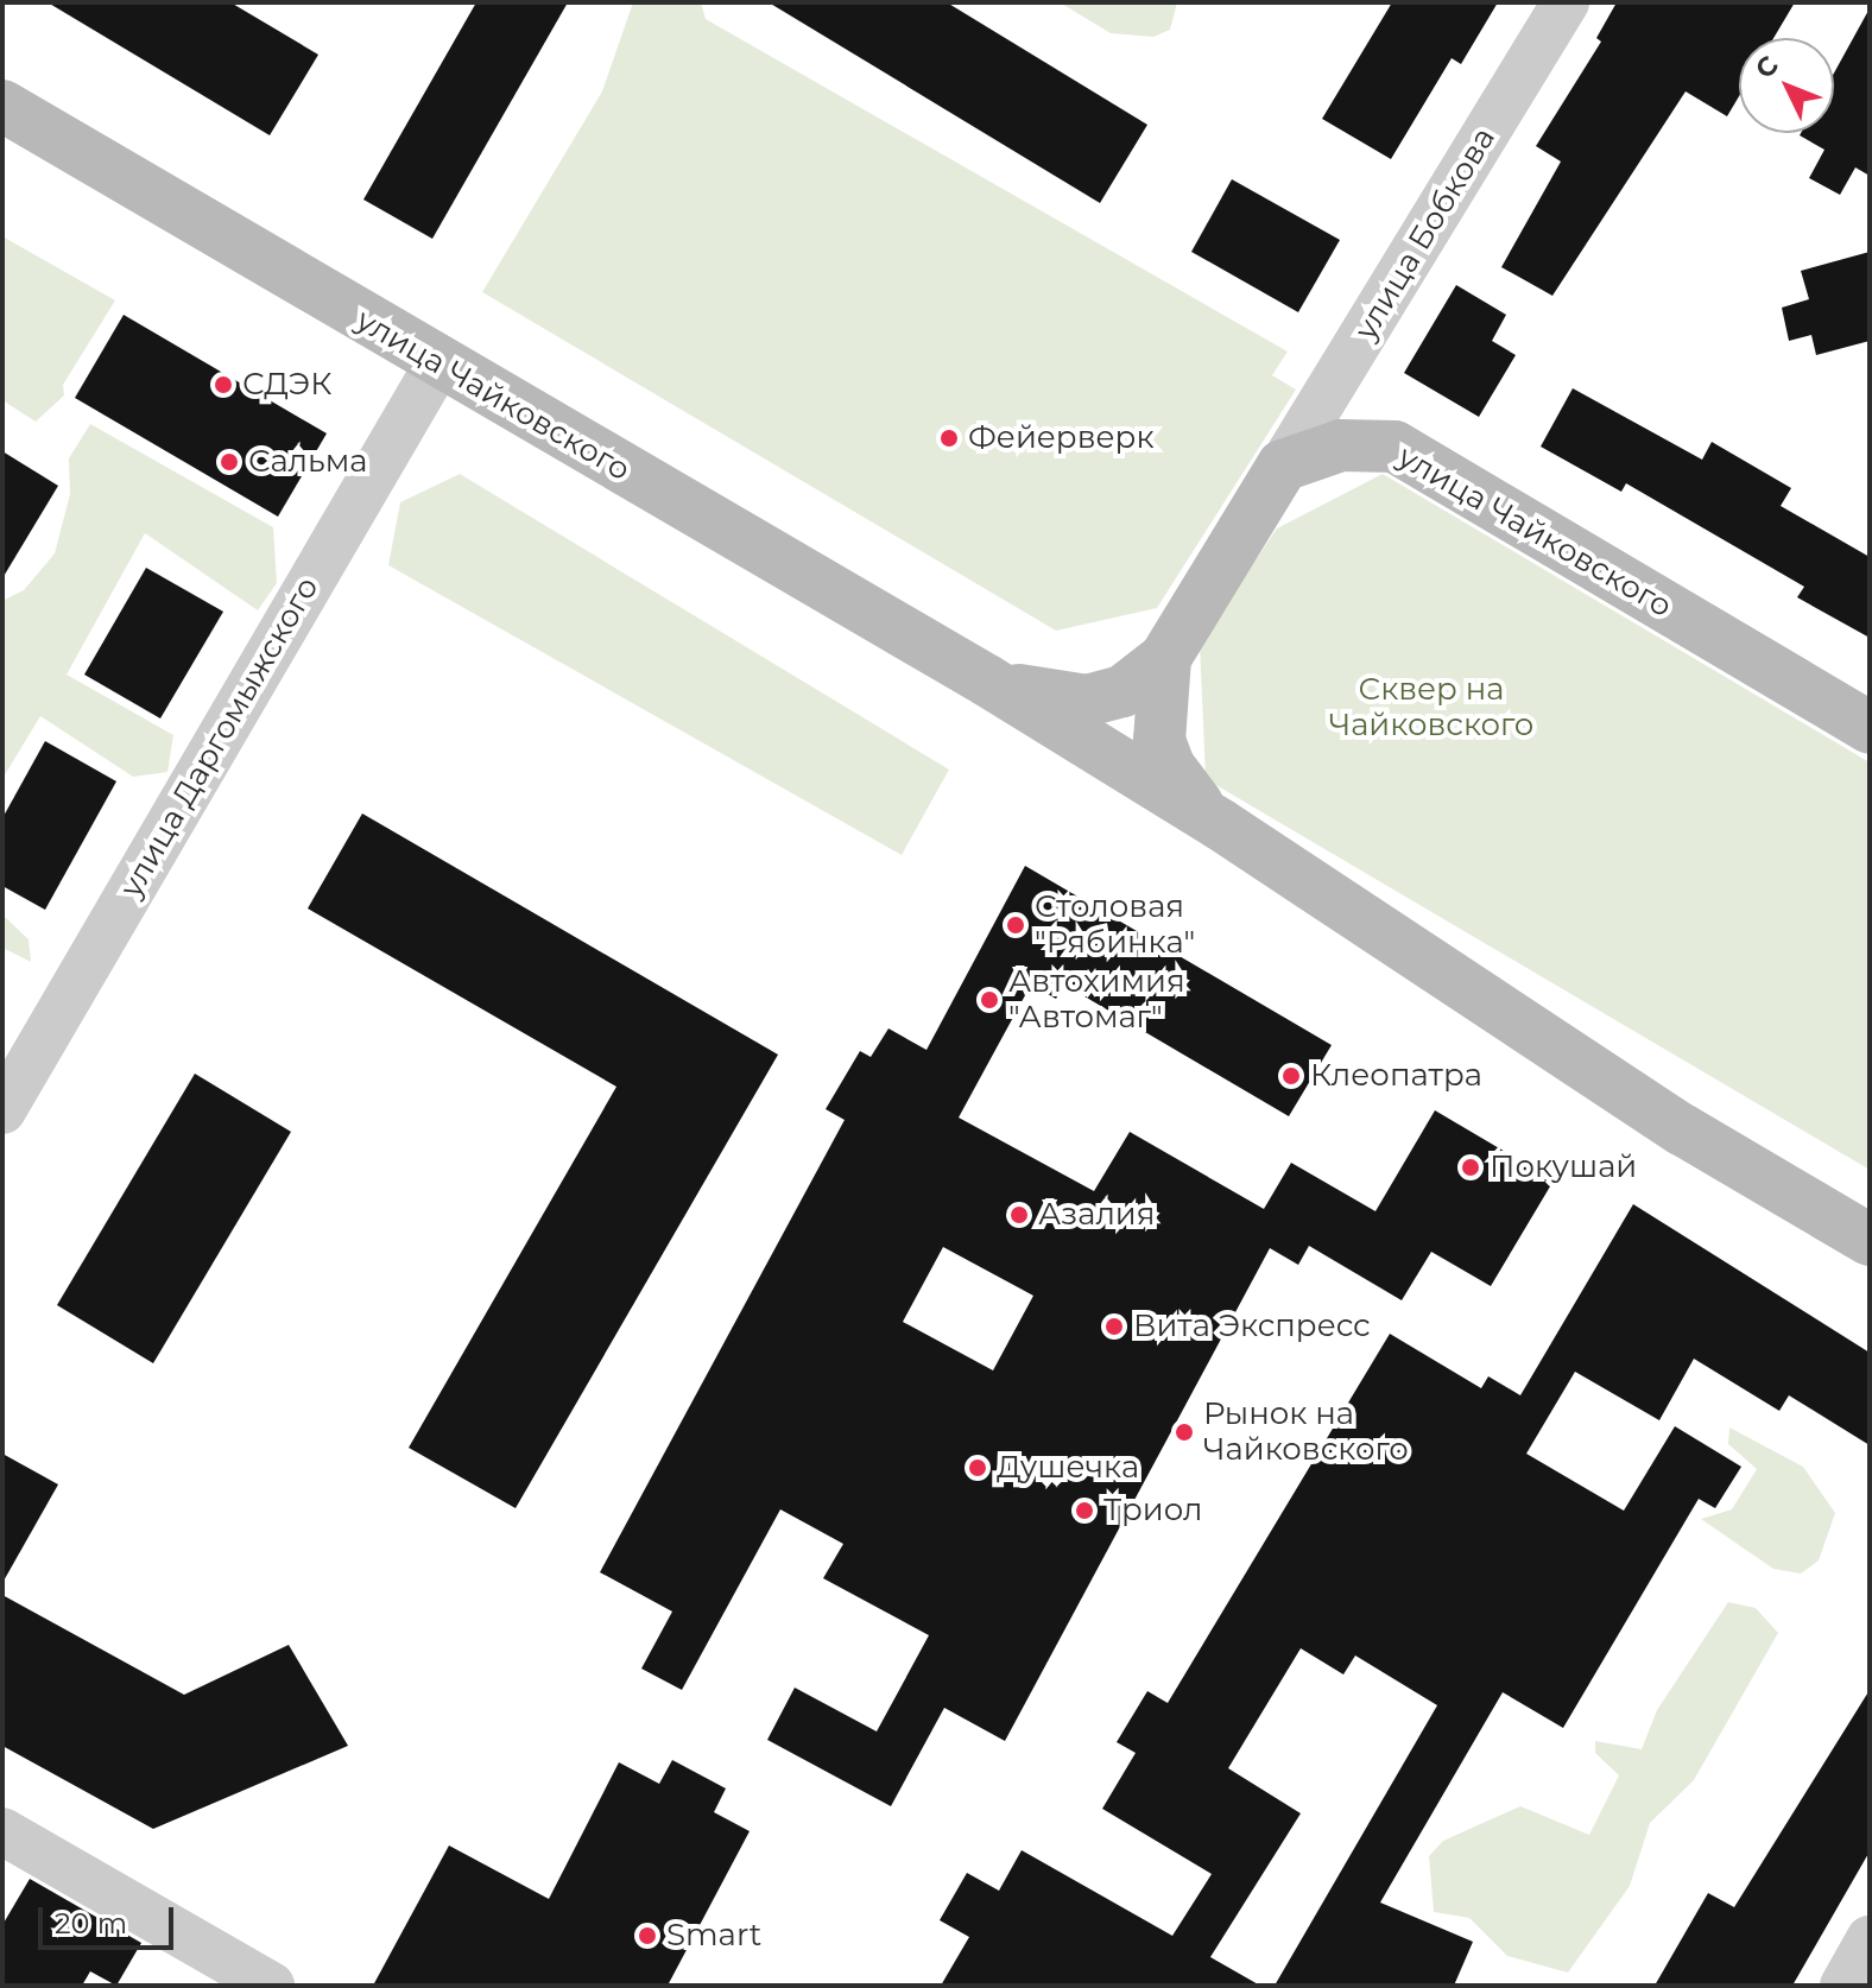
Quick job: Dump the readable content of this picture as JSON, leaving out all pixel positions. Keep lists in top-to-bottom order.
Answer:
{
  "streets": {
    "main road": ["улица Чайковского"],
    "street": ["улица Бобкова", "улица Даргомыжского"]
  },
  "crossings": [
    ["улица Бобкова", "улица Чайковского"],
    ["улица Чайковского", "улица Даргомыжского"]
  ],
  "parks": ["Сквер на Чайковского"],
  "places": [
    "СДЭК",
    "Фейерверк",
    "Сальма",
    "Столовая \"Рябинка\"",
    "Автохимия \"Автомаг\"",
    "Клеопатра",
    "Покушай",
    "Азалия",
    "Вита Экспресс",
    "Рынок на Чайковского",
    "Душечка",
    "Триол",
    "Smart"
  ],
  "scale_bar": "20 m",
  "north": "top left"
}
